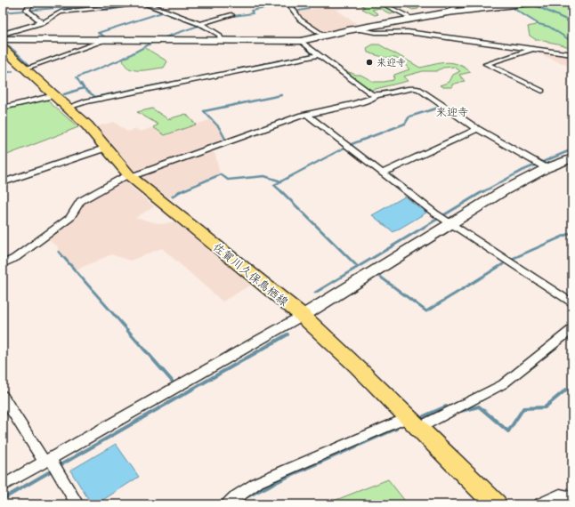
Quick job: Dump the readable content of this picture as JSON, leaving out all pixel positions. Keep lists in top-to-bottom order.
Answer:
{
  "streets": {
    "main road": ["佐賀川久保鳥栖線"]
  },
  "districts": ["来迎寺"],
  "places": ["来迎寺"]
}
